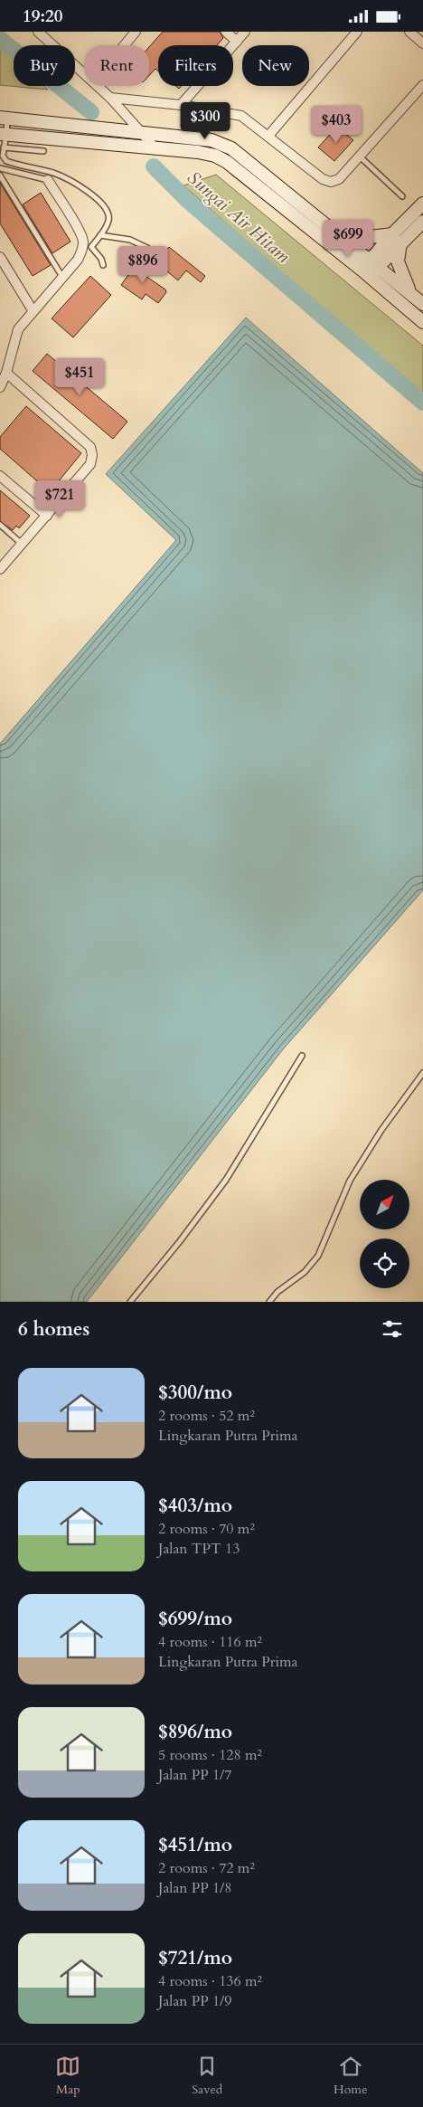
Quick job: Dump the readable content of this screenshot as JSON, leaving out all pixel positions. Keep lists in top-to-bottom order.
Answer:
{
  "water": ["Sungai Air Hitam"],
  "north": "top right",
  "page": {
    "status": "19:20",
    "chip": [
      "Buy",
      "Rent",
      "Filters",
      "New"
    ],
    "price": [
      "$300",
      "$403",
      "$699",
      "$896",
      "$451",
      "$721"
    ],
    "heading": "6 homes",
    "list": [
      {
        "name": "$300/mo",
        "note": "2 rooms · 52 m² · Lingkaran Putra Prima"
      },
      {
        "name": "$403/mo",
        "note": "2 rooms · 70 m² · Jalan TPT 13"
      },
      {
        "name": "$699/mo",
        "note": "4 rooms · 116 m² · Lingkaran Putra Prima"
      },
      {
        "name": "$896/mo",
        "note": "5 rooms · 128 m² · Jalan PP 1/7"
      },
      {
        "name": "$451/mo",
        "note": "2 rooms · 72 m² · Jalan PP 1/8"
      },
      {
        "name": "$721/mo",
        "note": "4 rooms · 136 m² · Jalan PP 1/9"
      }
    ],
    "tabs": ["Map", "Saved", "Home"]
  }
}
